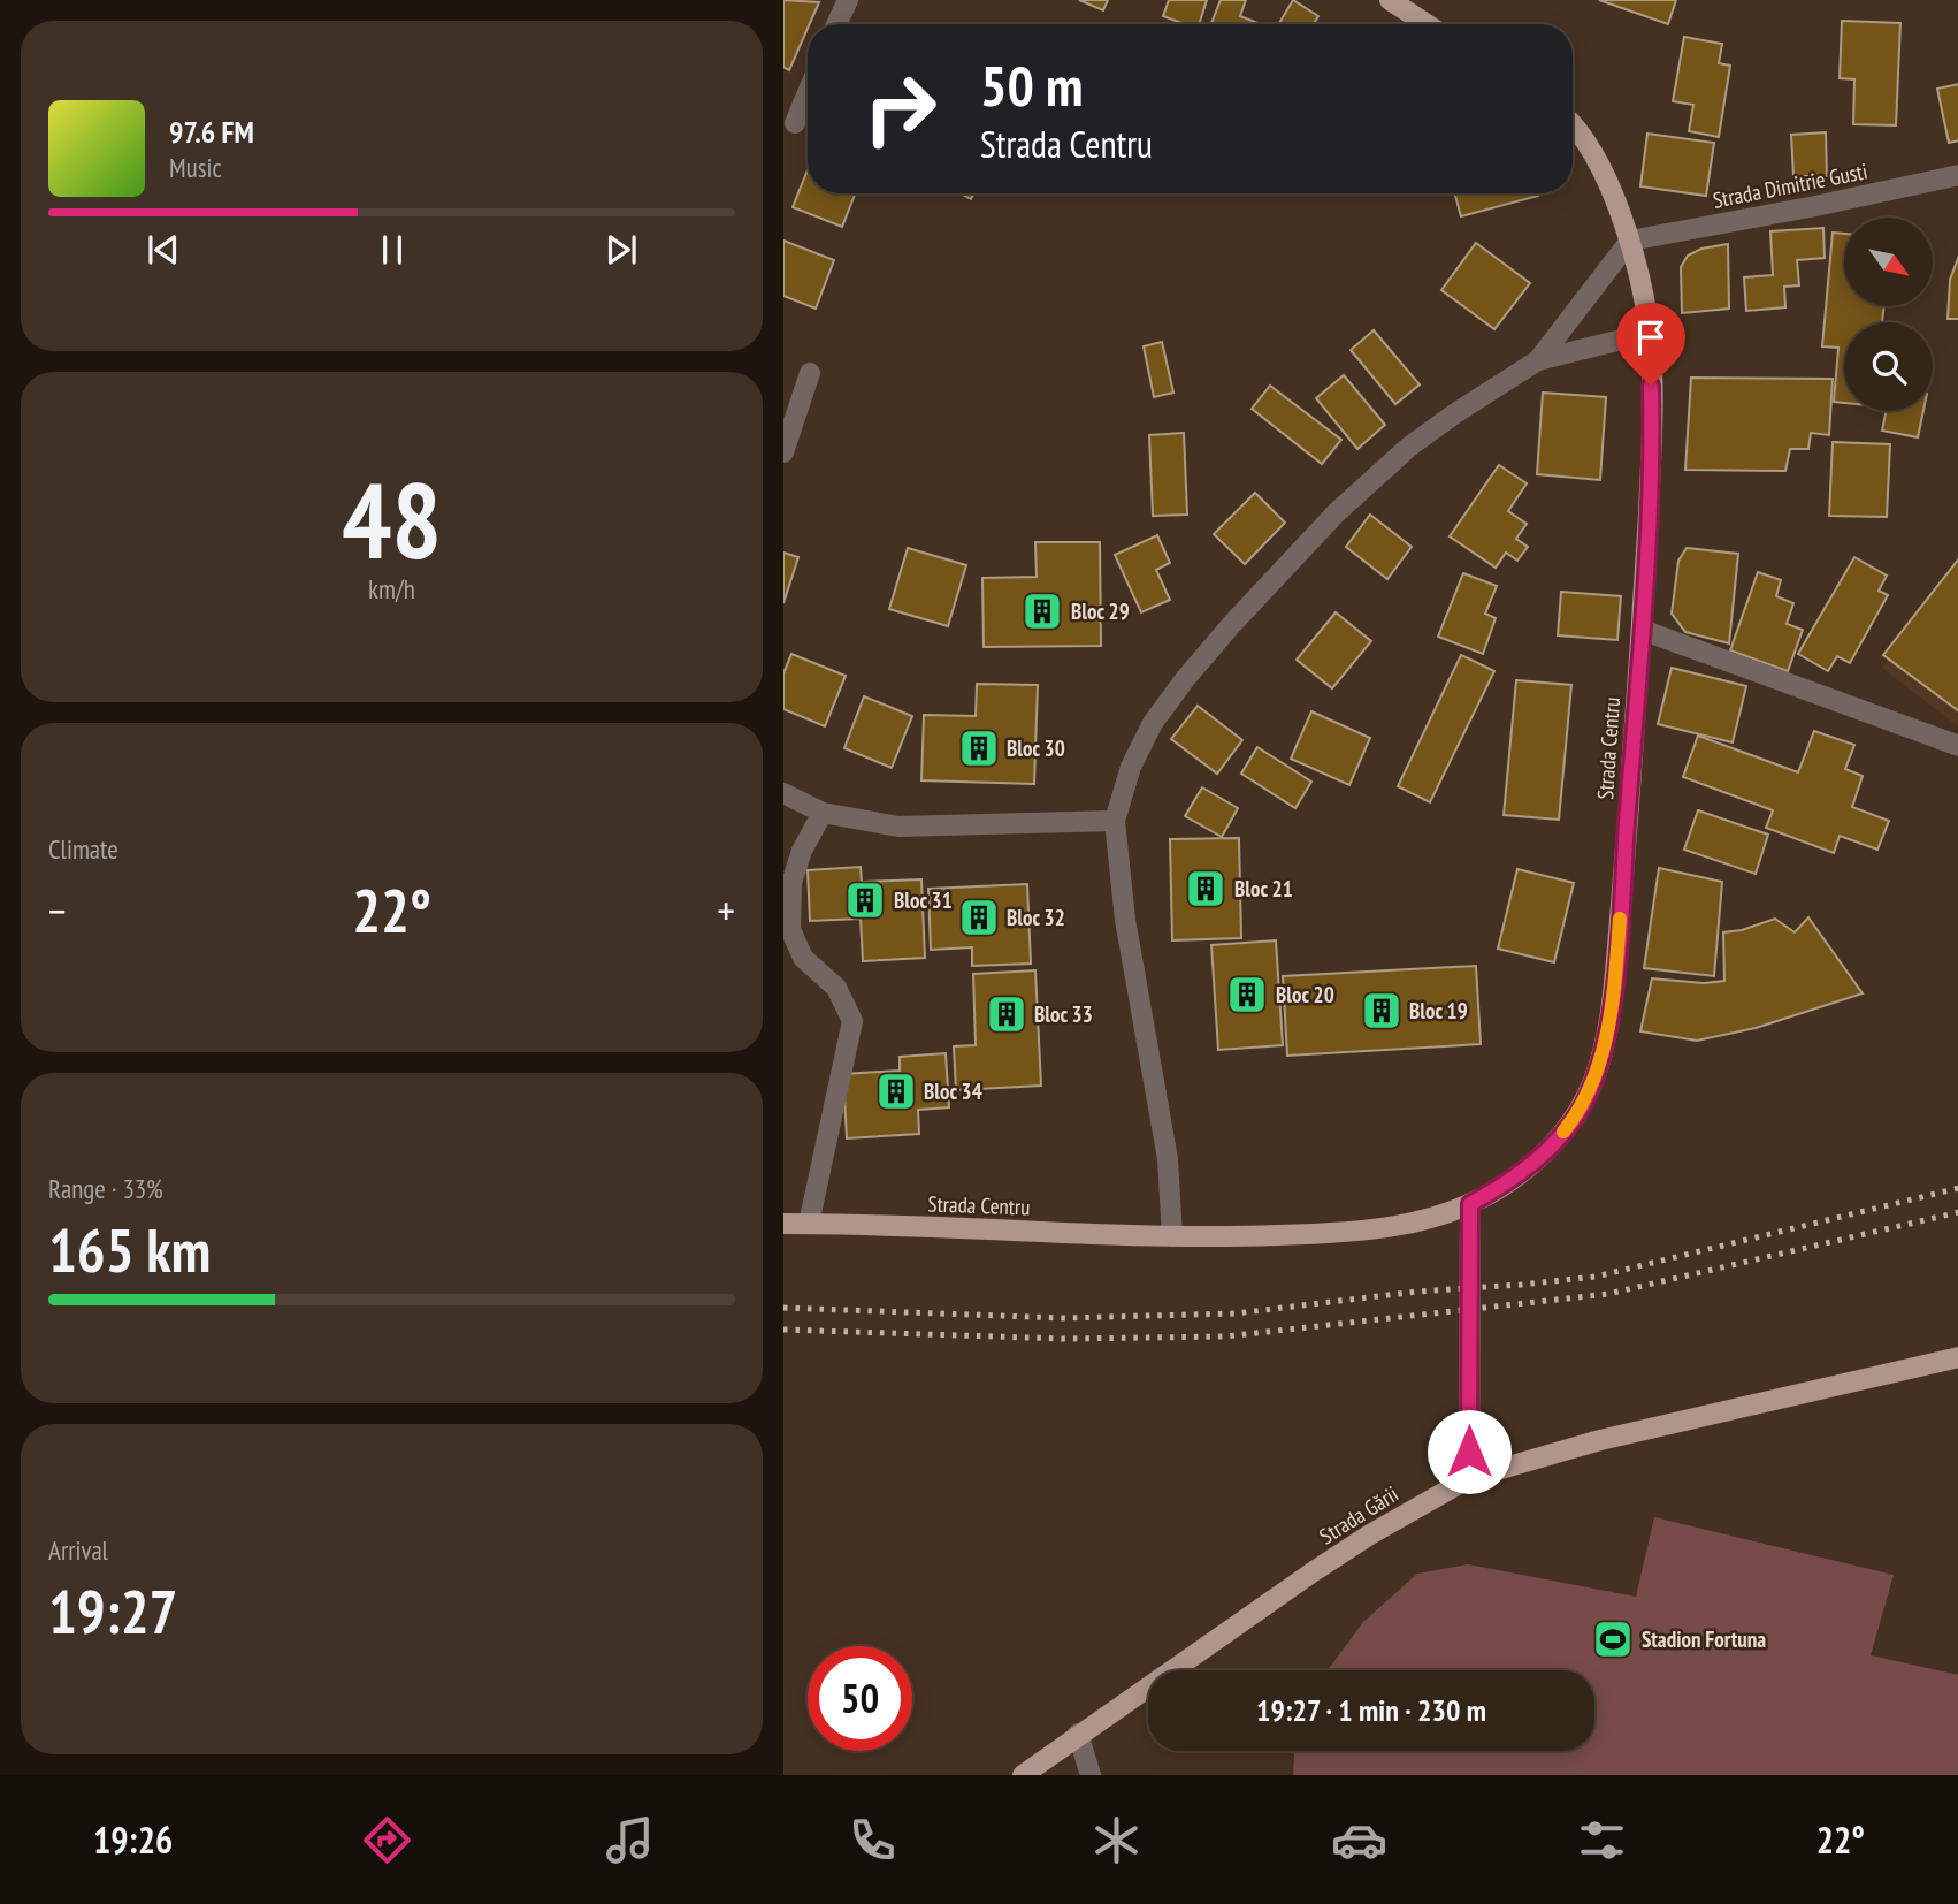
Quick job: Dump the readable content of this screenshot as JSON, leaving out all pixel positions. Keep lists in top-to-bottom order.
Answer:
{
  "streets": {
    "main road": ["Strada Centru", "Strada Gării"],
    "street": ["Strada Dimitrie Gusti"]
  },
  "crossings": [
    ["Strada Dimitrie Gusti", "Strada Centru"]
  ],
  "places": {
    "building": [
      "Bloc 29",
      "Bloc 30",
      "Bloc 21",
      "Bloc 31",
      "Bloc 32",
      "Bloc 20",
      "Bloc 19",
      "Bloc 33",
      "Bloc 34"
    ],
    "sports": ["Stadion Fortuna"]
  },
  "north": "bottom right",
  "page": {
    "turn": ["50 m", "Strada Centru"],
    "song": ["97.6 FM", "Music"],
    "tile": [
      ["48", "km/h"],
      "Climate",
      ["Range · 33%", "165 km"],
      ["Arrival", "19:27"]
    ],
    "heat": ["−", "22°", "+"],
    "limit": "50",
    "trip": "19:27 · 1 min · 230 m",
    "tabs": ["19:26", "22°"]
  }
}
